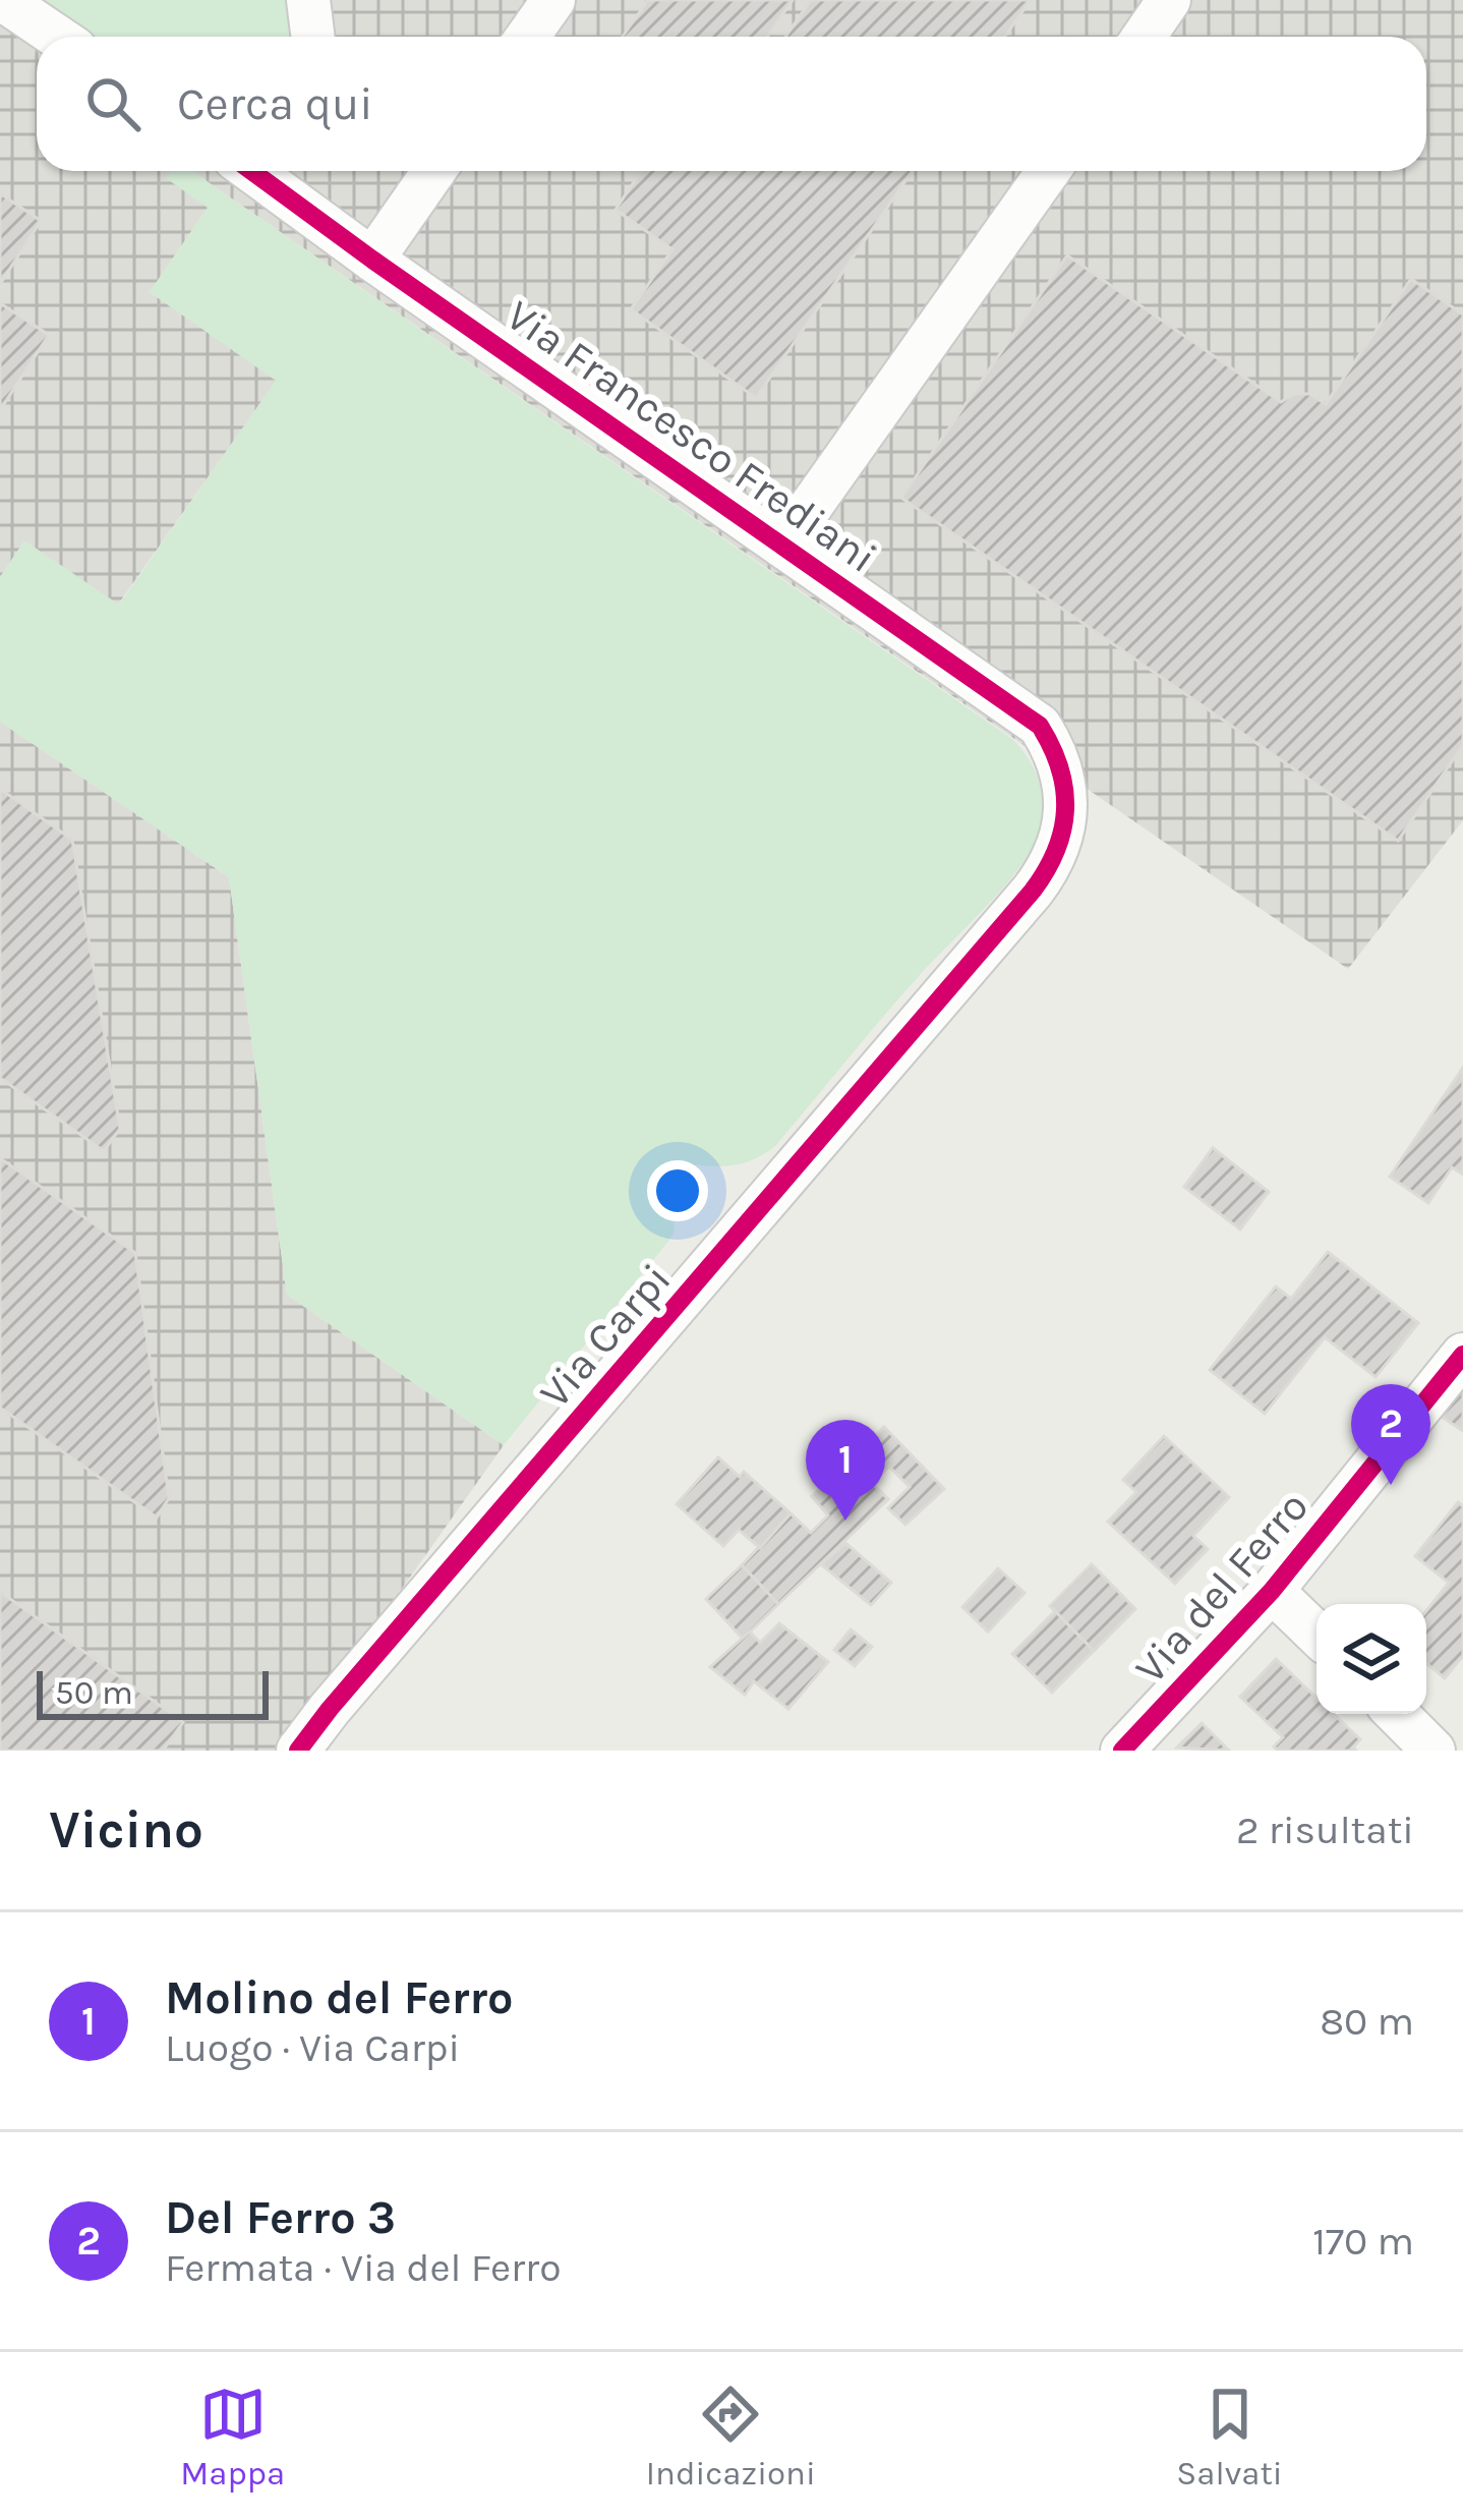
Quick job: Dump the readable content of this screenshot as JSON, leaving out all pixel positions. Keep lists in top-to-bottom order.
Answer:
{
  "streets": {
    "street": ["Via Francesco Frediani", "Via Carpi", "Via del Ferro"]
  },
  "crossings": [
    ["Via Francesco Frediani", "Via Carpi"]
  ],
  "scale_bar": "50 m",
  "page": {
    "search": "Cerca qui",
    "pins": ["2", "1"],
    "scale": "50 m",
    "heading": ["Vicino", "2 risultati"],
    "list": [
      {
        "mark": "1",
        "name": "Molino del Ferro",
        "note": "Luogo · Via Carpi",
        "value": "80 m"
      },
      {
        "mark": "2",
        "name": "Del Ferro 3",
        "note": "Fermata · Via del Ferro",
        "value": "170 m"
      }
    ],
    "nav": ["Mappa", "Indicazioni", "Salvati"]
  }
}
